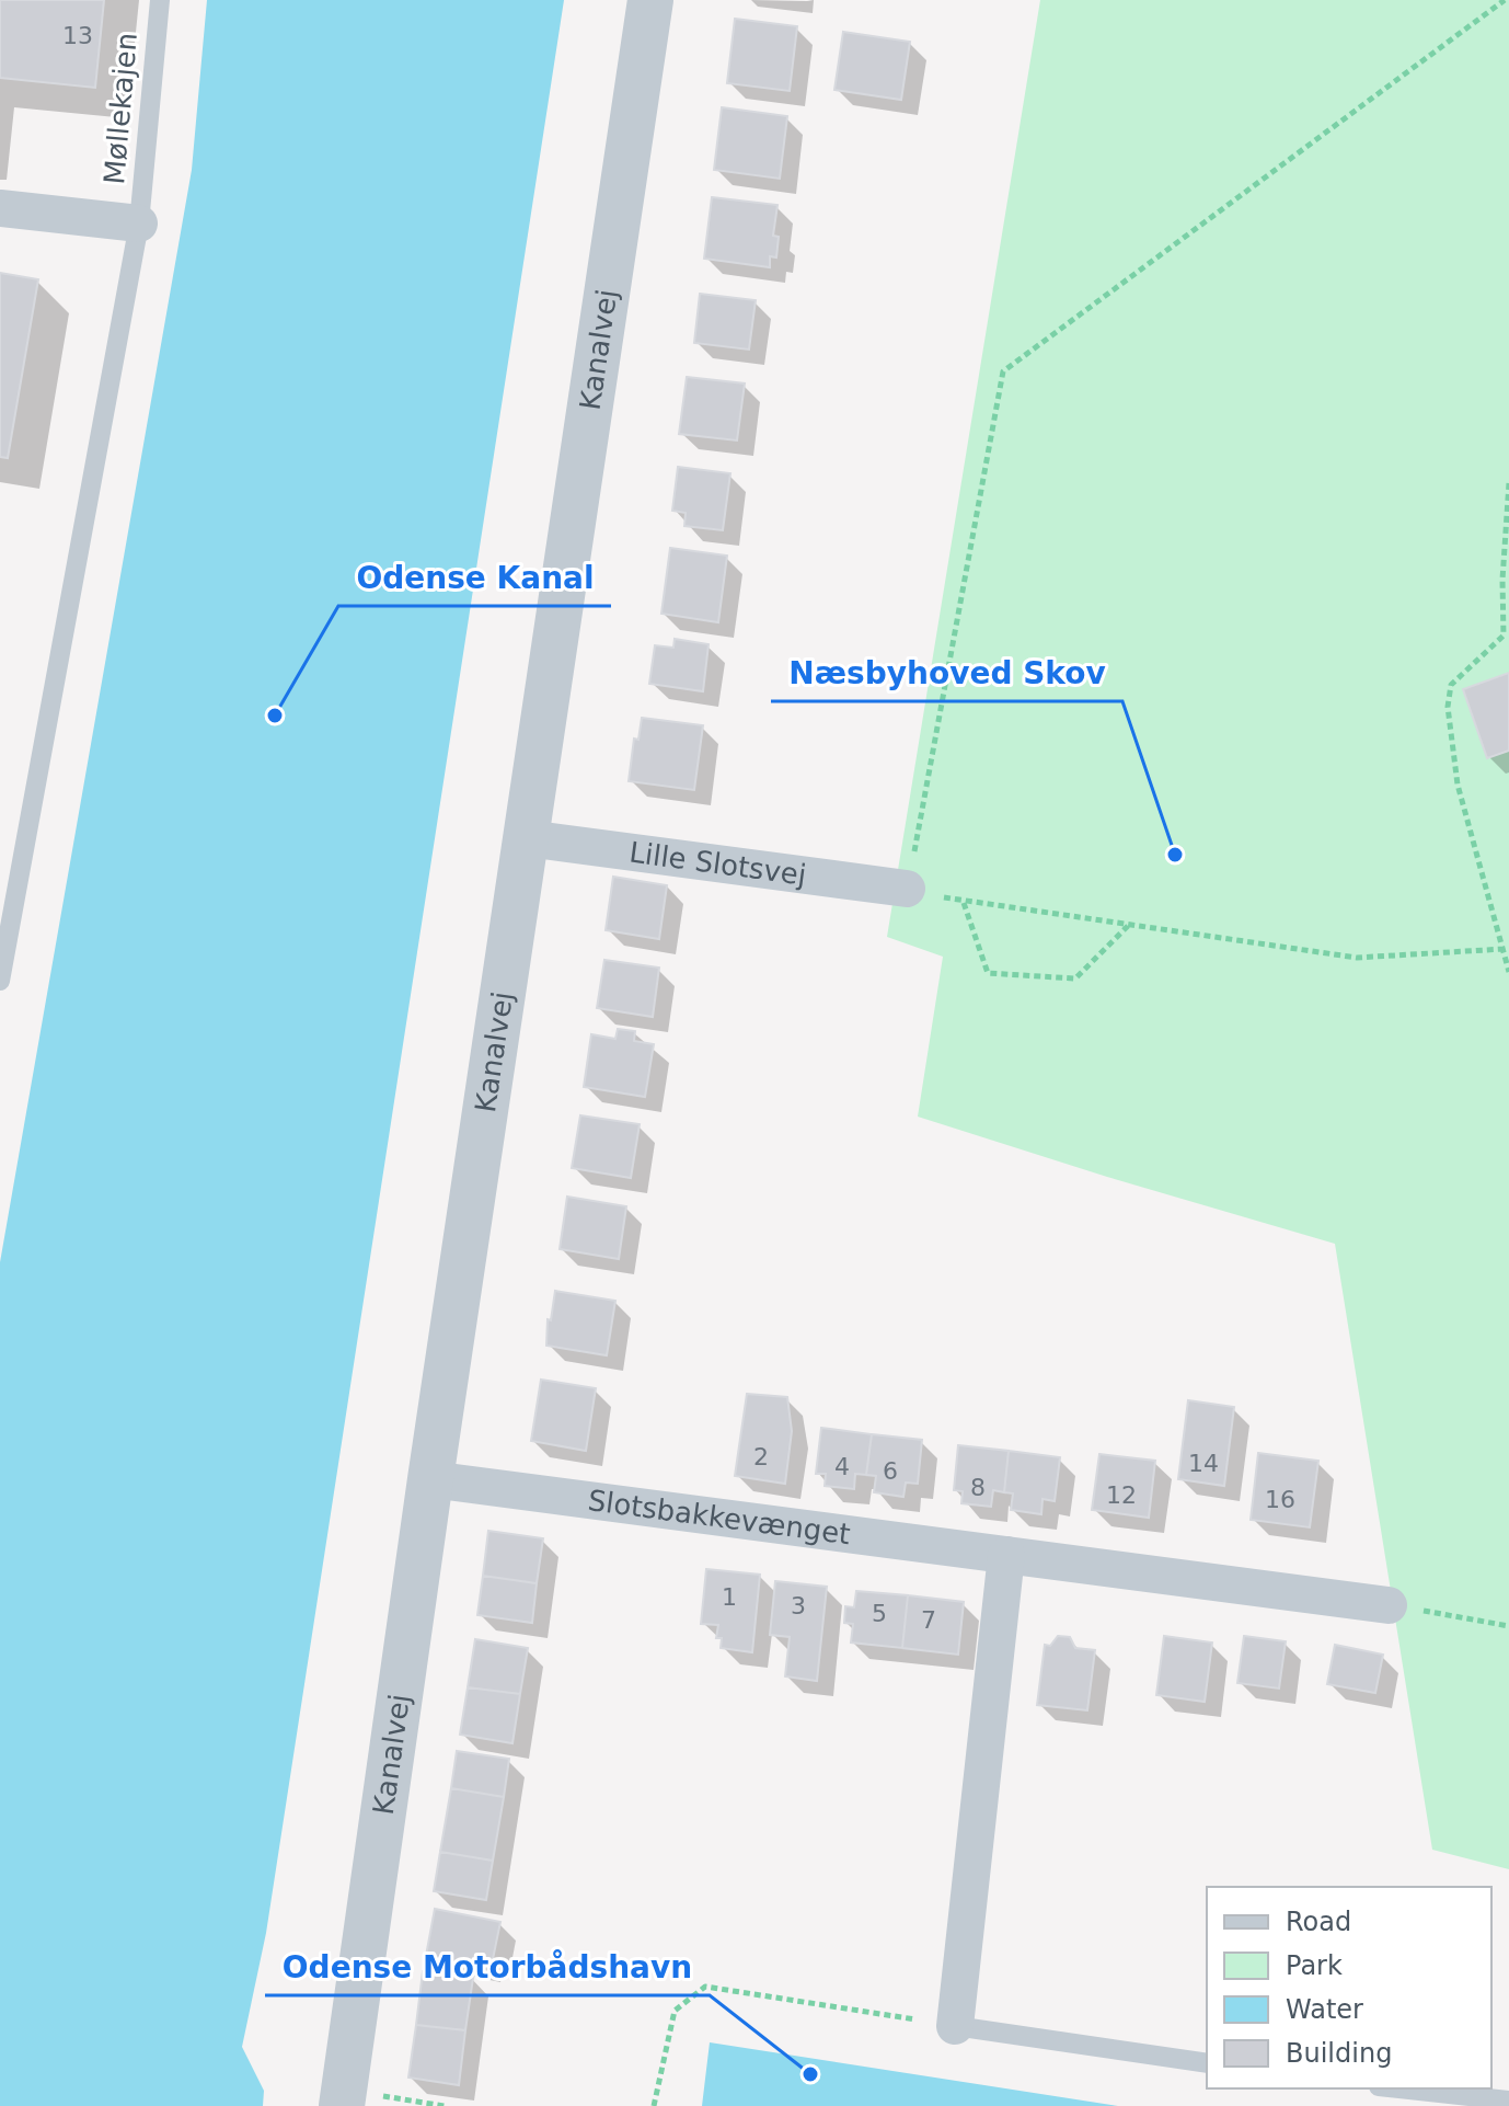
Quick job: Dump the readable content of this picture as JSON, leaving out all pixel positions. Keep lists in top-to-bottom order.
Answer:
{
  "streets": {
    "street": ["Kanalvej", "Lille Slotsvej", "Slotsbakkevænget"],
    "lane": ["Møllekajen"]
  },
  "crossings": [
    ["Kanalvej", "Lille Slotsvej"],
    ["Kanalvej", "Slotsbakkevænget"]
  ],
  "places": ["Odense Kanal", "Næsbyhoved Skov", "Odense Motorbådshavn"],
  "house_numbers": [
    "13",
    "2",
    "14",
    "4",
    "6",
    "8",
    "12",
    "16",
    "1",
    "3",
    "5",
    "7"
  ],
  "legend": [
    "Road",
    "Park",
    "Water",
    "Building"
  ]
}
